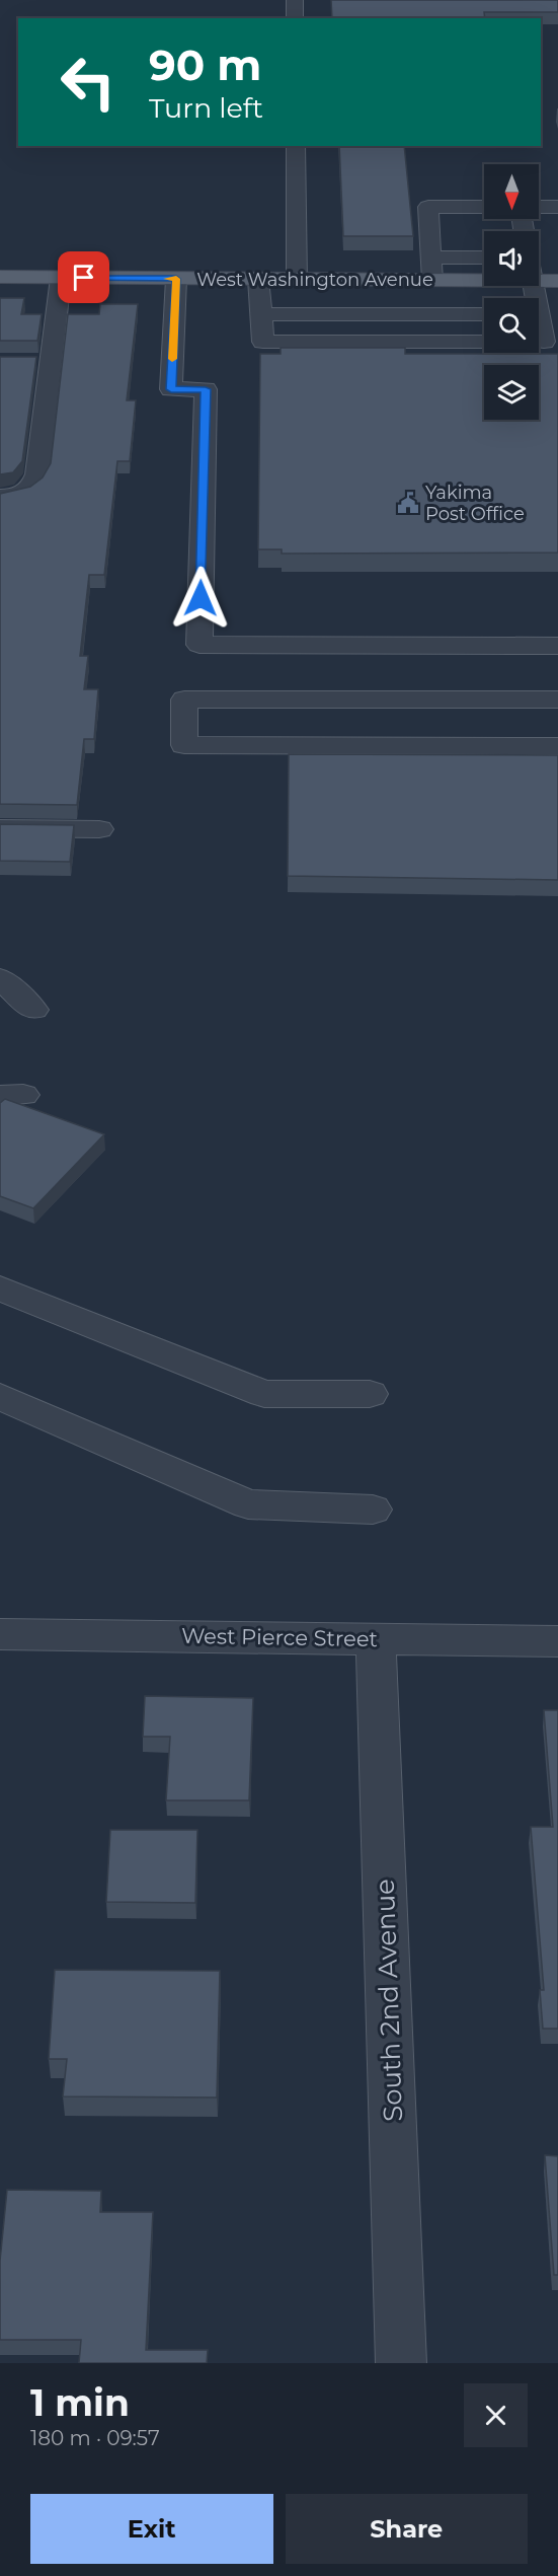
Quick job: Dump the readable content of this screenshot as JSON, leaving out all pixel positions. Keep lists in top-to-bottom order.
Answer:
{
  "streets": {
    "main road": ["West Washington Avenue"],
    "street": ["West Pierce Street", "South 2nd Avenue"]
  },
  "crossings": [
    ["West Pierce Street", "South 2nd Avenue"]
  ],
  "places": {
    "public building": ["Yakima Post Office"]
  },
  "north": "bottom",
  "page": {
    "turn": ["90 m", "Turn left"],
    "heading": ["1 min", "180 m · 09:57"],
    "buttons": ["Exit", "Share"]
  }
}
